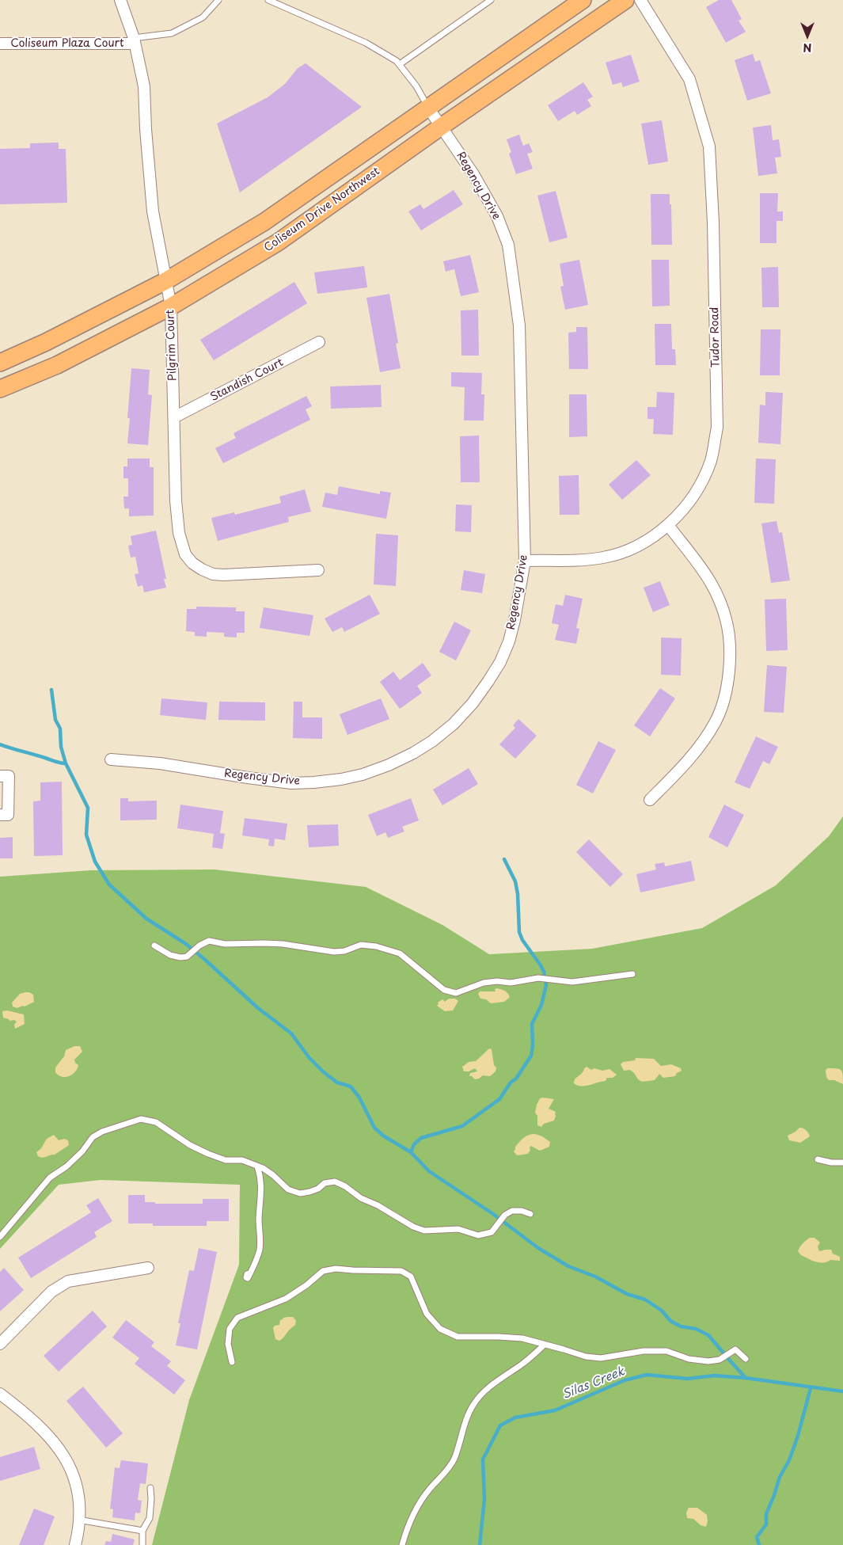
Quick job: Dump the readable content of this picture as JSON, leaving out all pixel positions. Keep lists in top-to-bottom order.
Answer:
{
  "streets": {
    "main road": ["Coliseum Drive Northwest"],
    "street": [
      "Coliseum Plaza Court",
      "Regency Drive",
      "Tudor Road",
      "Pilgrim Court",
      "Standish Court"
    ]
  },
  "crossings": [
    ["Coliseum Plaza Court", "Pilgrim Court"],
    ["Regency Drive", "Coliseum Drive Northwest"],
    ["Regency Drive", "Tudor Road"],
    ["Coliseum Drive Northwest", "Pilgrim Court"],
    ["Pilgrim Court", "Standish Court"]
  ],
  "water": ["Silas Creek"],
  "north": "bottom"
}
